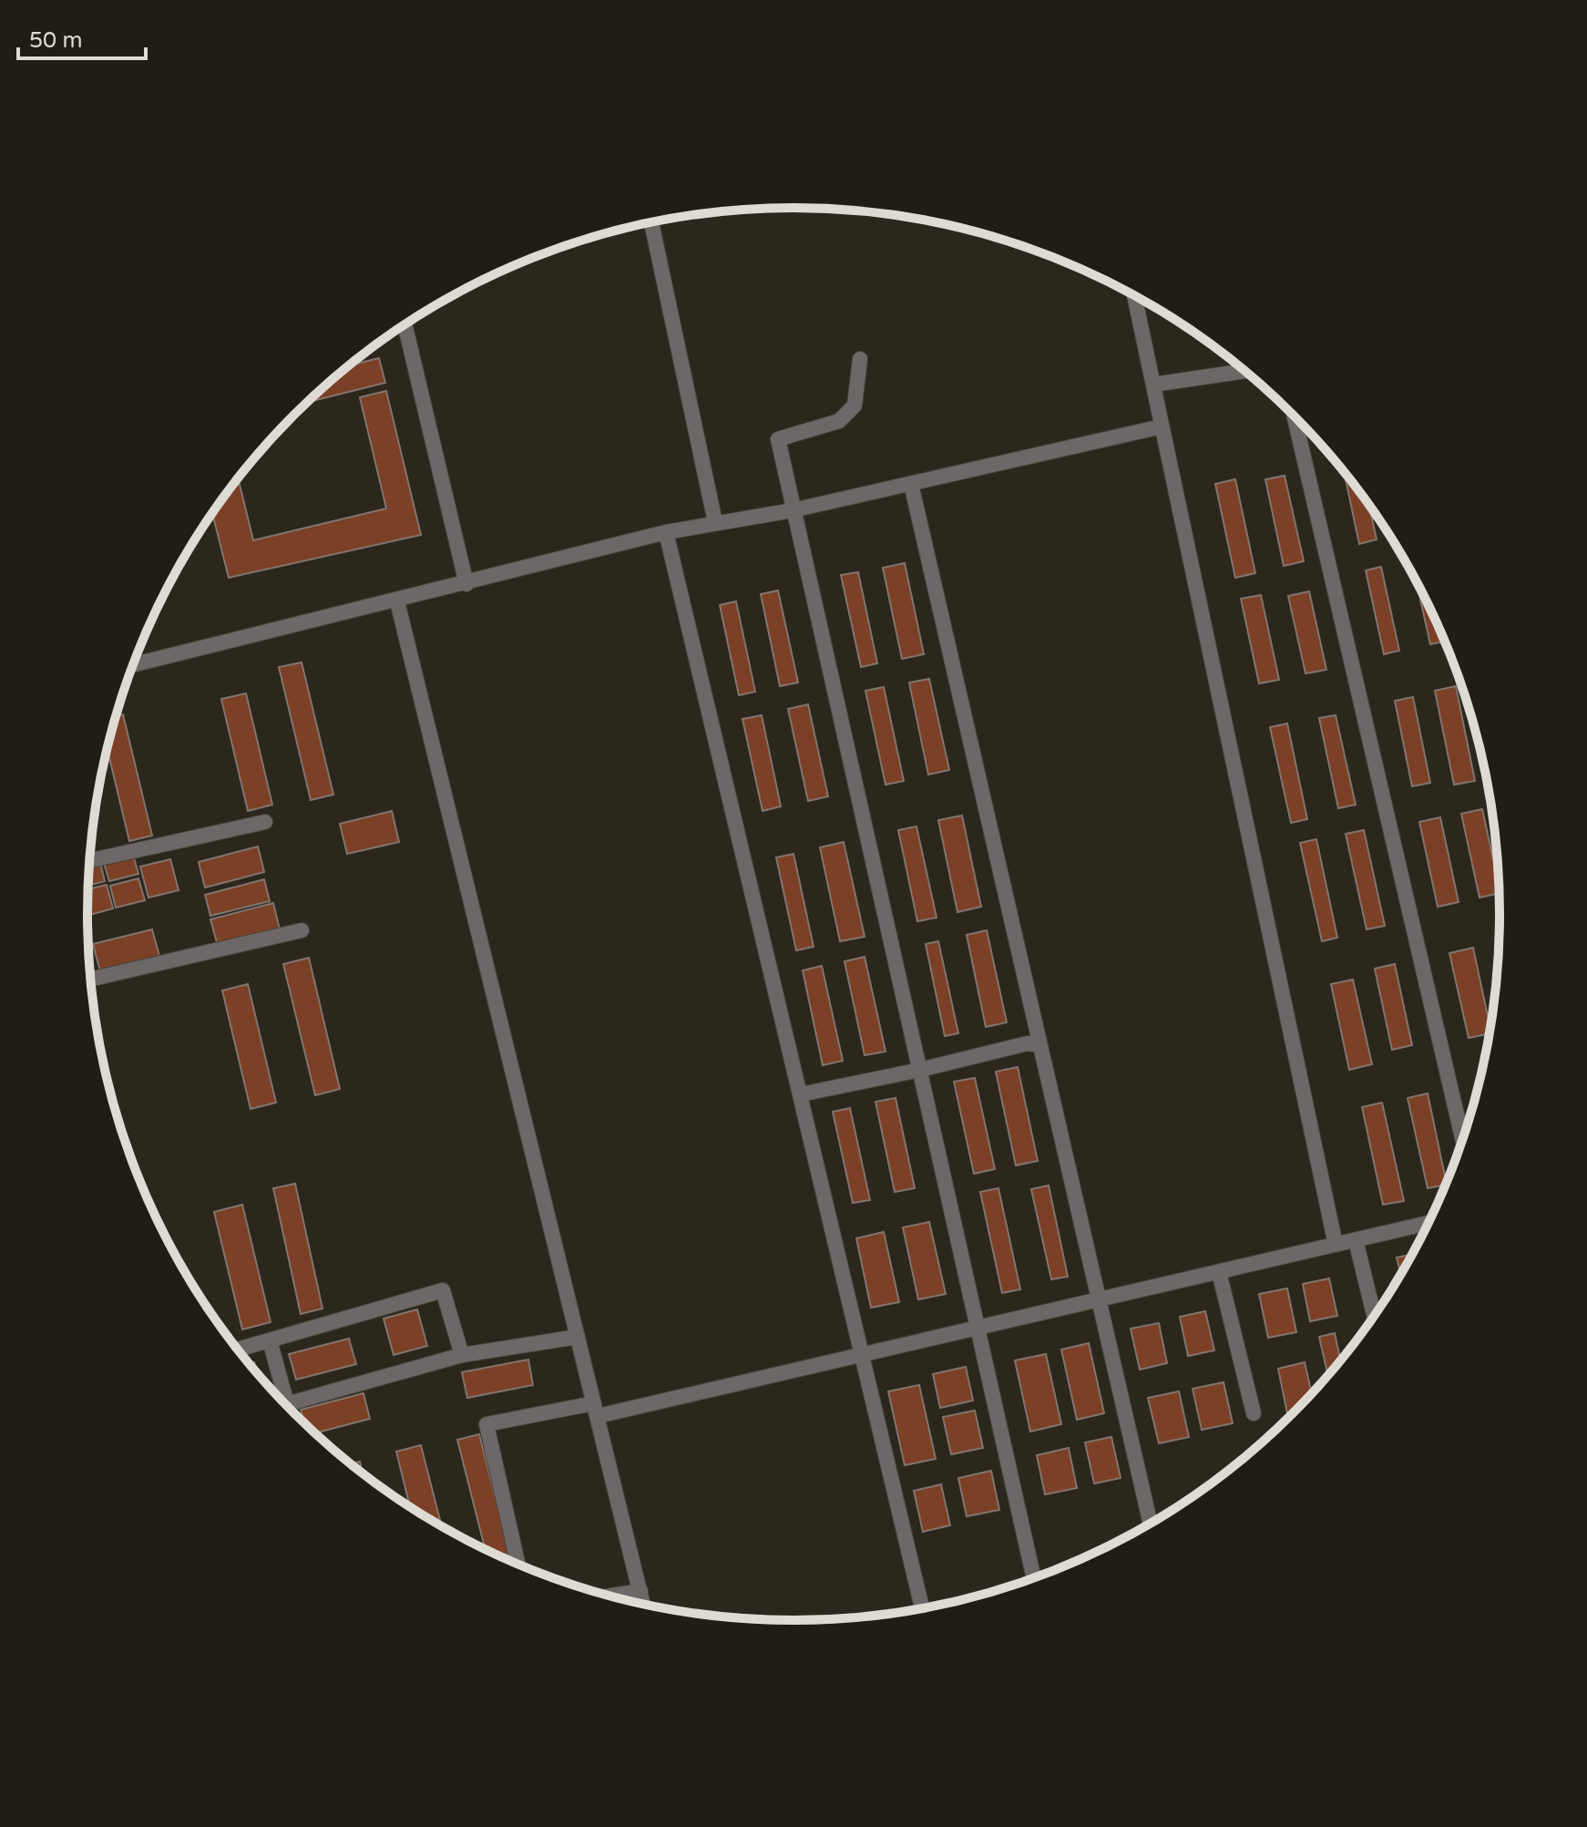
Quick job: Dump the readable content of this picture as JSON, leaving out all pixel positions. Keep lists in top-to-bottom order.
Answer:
{
  "scale_bar": "50 m"
}
